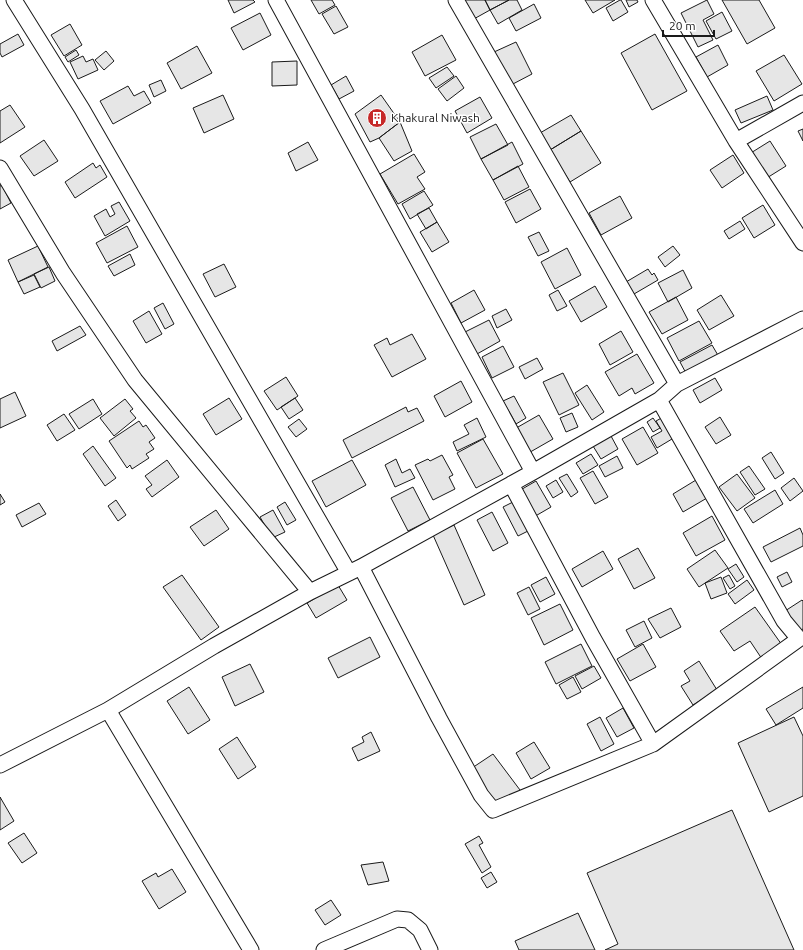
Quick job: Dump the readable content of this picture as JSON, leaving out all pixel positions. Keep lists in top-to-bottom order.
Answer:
{
  "places": {
    "building": ["Khakural Niwash"]
  },
  "scale_bar": "20 m"
}
